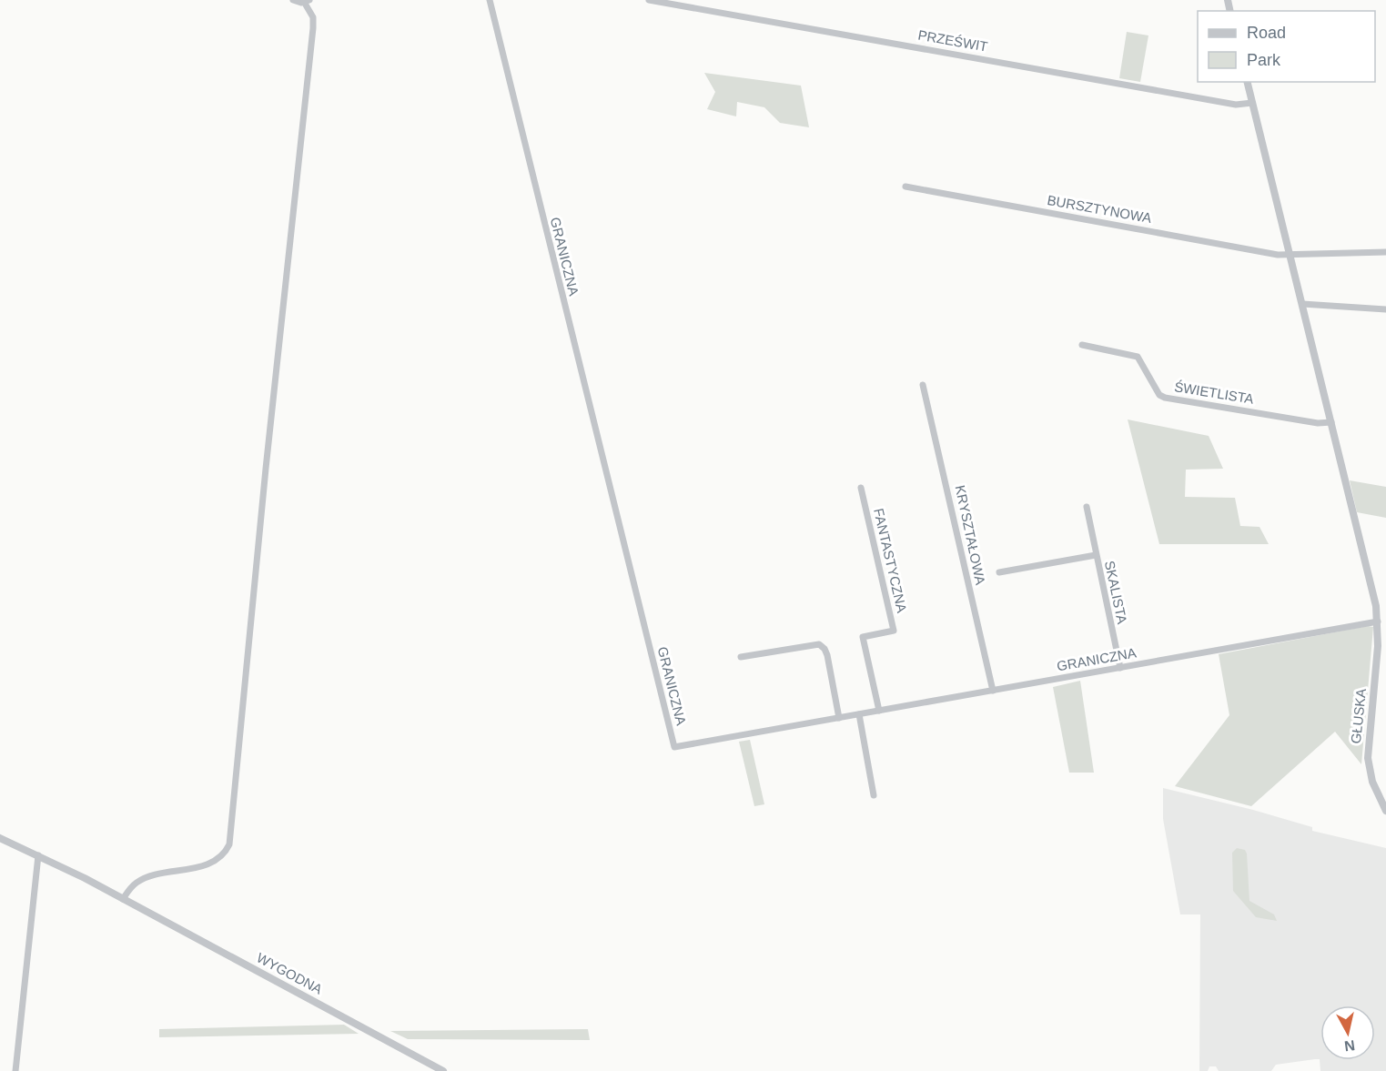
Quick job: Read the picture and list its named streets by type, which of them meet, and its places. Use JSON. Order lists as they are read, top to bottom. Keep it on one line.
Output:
{"streets":{"street":["PRZEŚWIT","BURSZTYNOWA","GRANICZNA","ŚWIETLISTA","KRYSZTAŁOWA","FANTASTYCZNA","SKALISTA","GŁUSKA","WYGODNA"]},"crossings":[["PRZEŚWIT","GŁUSKA"],["BURSZTYNOWA","GŁUSKA"],["GRANICZNA","KRYSZTAŁOWA"],["GRANICZNA","FANTASTYCZNA"],["GRANICZNA","SKALISTA"],["GRANICZNA","GŁUSKA"],["ŚWIETLISTA","GŁUSKA"]],"legend":["Road","Park"],"north":"bottom"}
